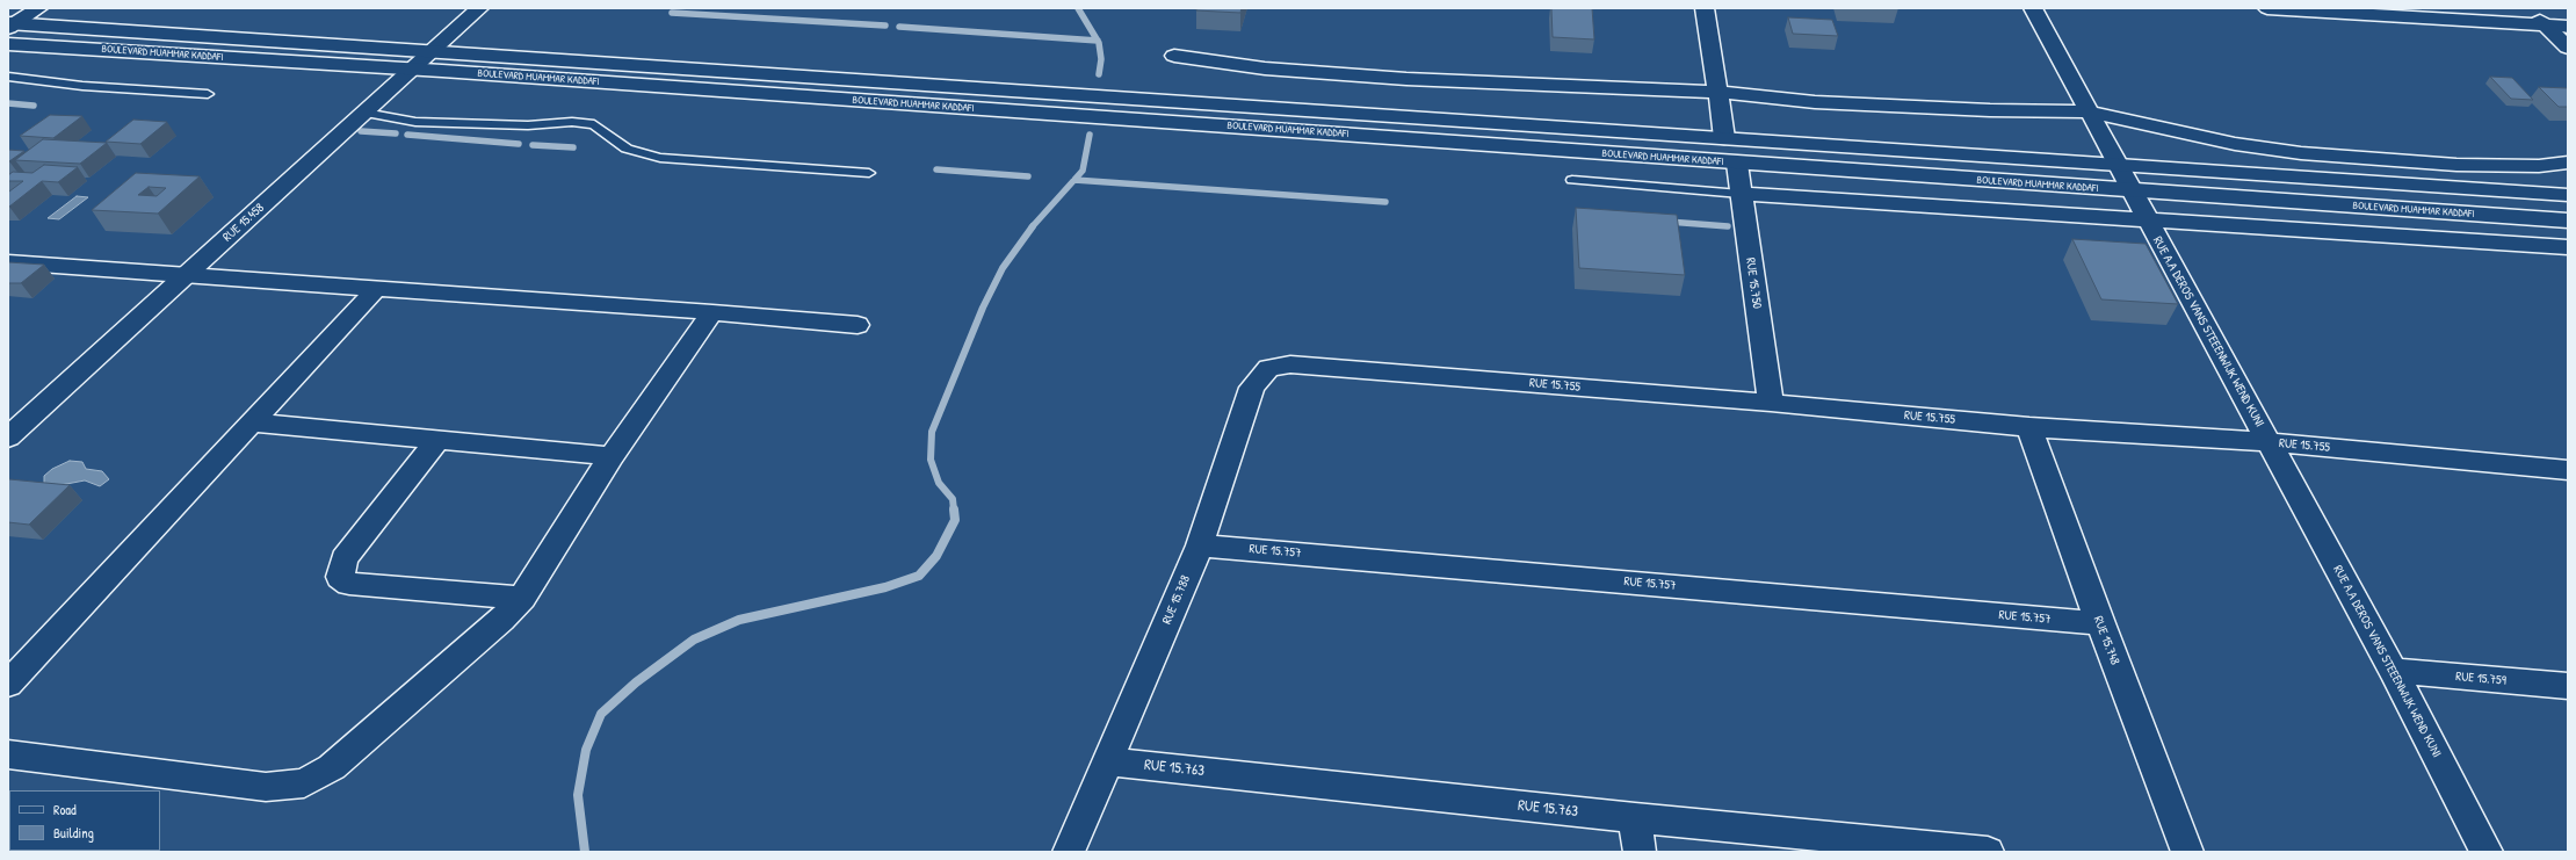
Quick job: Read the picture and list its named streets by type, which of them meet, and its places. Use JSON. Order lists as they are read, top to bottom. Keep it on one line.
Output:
{"streets":{"street":["BOULEVARD MUAMMAR KADDAFI","RUE 15.458","RUE 15.750","RUE A.A DEROS VANS STEEENWIJK WEND KUNI","RUE 15.755","RUE 15.757","RUE 15.788","RUE 15.748","RUE 15.759","RUE 15.763"]},"crossings":[["BOULEVARD MUAMMAR KADDAFI","RUE 15.458"],["BOULEVARD MUAMMAR KADDAFI","RUE 15.750"],["BOULEVARD MUAMMAR KADDAFI","RUE A.A DEROS VANS STEEENWIJK WEND KUNI"],["RUE 15.750","RUE 15.755"],["RUE A.A DEROS VANS STEEENWIJK WEND KUNI","RUE 15.755"],["RUE A.A DEROS VANS STEEENWIJK WEND KUNI","RUE 15.759"],["RUE 15.755","RUE 15.788"],["RUE 15.755","RUE 15.748"],["RUE 15.757","RUE 15.788"],["RUE 15.757","RUE 15.748"],["RUE 15.788","RUE 15.763"]],"legend":["Road","Building"]}
